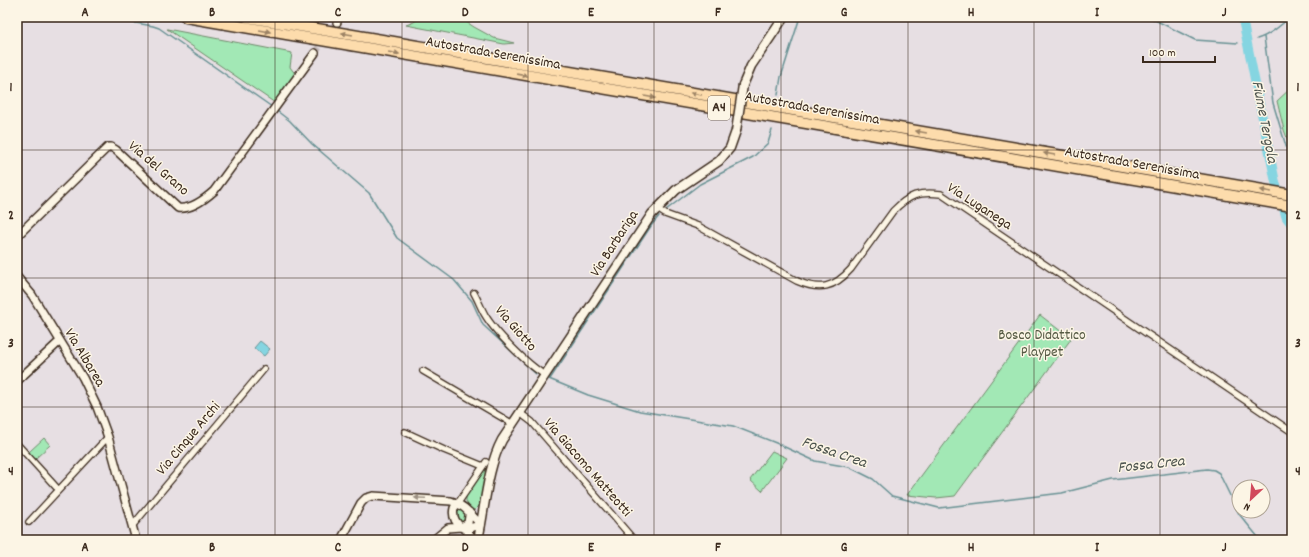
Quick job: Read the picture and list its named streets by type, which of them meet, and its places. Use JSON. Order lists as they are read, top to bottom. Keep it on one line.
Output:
{"streets":{"highway":["Autostrada Serenissima","A4"],"main road":["Via Barbariga"],"street":["Via del Grano","Via Luganega","Via Giotto","Via Albarea","Via Cinque Archi","Via Giacomo Matteotti"]},"crossings":[["Via Luganega","Via Barbariga"],["Via Barbariga","Via Giotto"],["Via Barbariga","Via Giacomo Matteotti"],["Via Albarea","Via Cinque Archi"]],"water":["Fiume Tergola","Fossa Crea"],"parks":["Bosco Didattico Playpet"],"scale_bar":"100 m","north":"bottom left","grid":{"columns":["A","B","C","D","E","F","G","H","I","J"],"rows":["1","2","3","4"]}}
